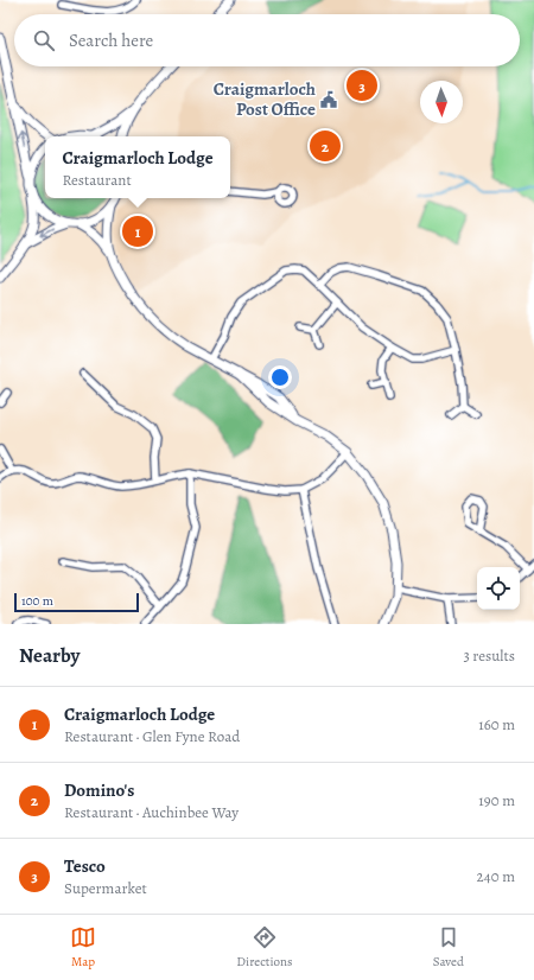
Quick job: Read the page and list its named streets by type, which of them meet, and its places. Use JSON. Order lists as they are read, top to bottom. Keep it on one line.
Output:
{"places":{"public building":["Craigmarloch Post Office"]},"scale_bar":"100 m","north":"bottom","page":{"search":"Search here","pins":["3","2","1"],"popup":["Craigmarloch Lodge","Restaurant"],"scale":"100 m","heading":["Nearby","3 results"],"list":[{"mark":"1","name":"Craigmarloch Lodge","note":"Restaurant · Glen Fyne Road","value":"160 m"},{"mark":"2","name":"Domino's","note":"Restaurant · Auchinbee Way","value":"190 m"},{"mark":"3","name":"Tesco","note":"Supermarket","value":"240 m"}],"nav":["Map","Directions","Saved"]}}
